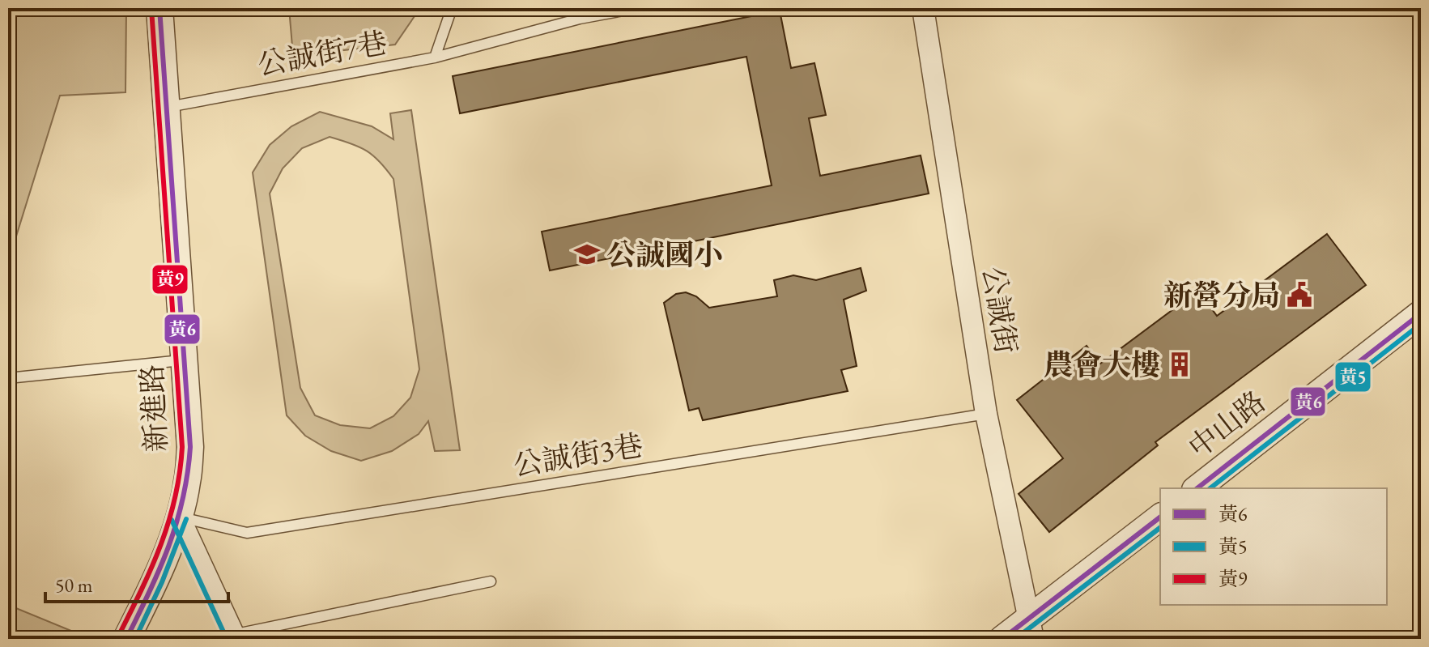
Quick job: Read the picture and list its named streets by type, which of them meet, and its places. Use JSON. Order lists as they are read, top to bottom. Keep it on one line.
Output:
{"streets":{"street":["公誠街","新進路","中山路"],"lane":["公誠街7巷","公誠街3巷"]},"crossings":[["公誠街7巷","新進路"],["公誠街","公誠街3巷"],["新進路","公誠街3巷"]],"places":{"school or university":["公誠國小"],"public building":["新營分局"],"building":["農會大樓"]},"lines":["transit line 黃6","transit line 黃9","transit line 黃5"],"legend":["黃6","黃5","黃9"],"scale_bar":"50 m"}
